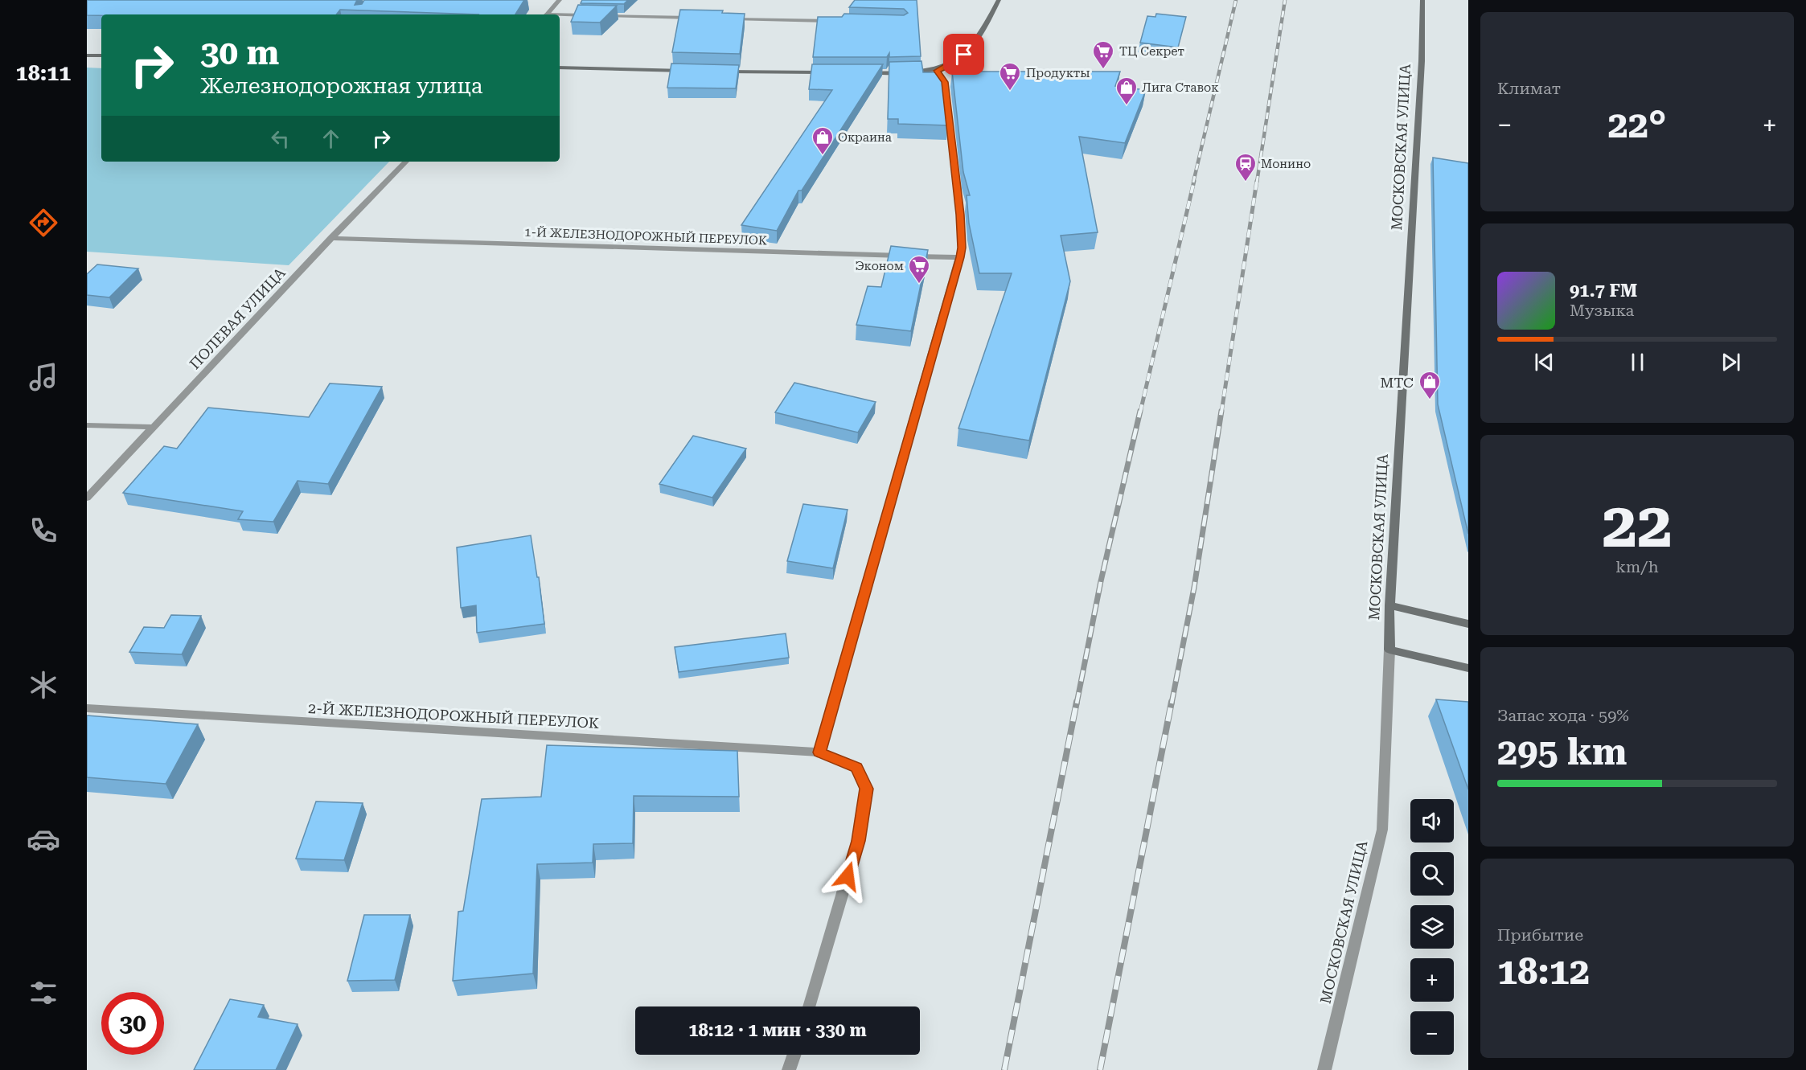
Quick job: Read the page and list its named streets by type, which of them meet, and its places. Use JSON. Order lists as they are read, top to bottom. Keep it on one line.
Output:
{"streets":{"street":["МОСКОВСКАЯ УЛИЦА","1-Й ЖЕЛЕЗНОДОРОЖНЫЙ ПЕРЕУЛОК","ПОЛЕВАЯ УЛИЦА","2-Й ЖЕЛЕЗНОДОРОЖНЫЙ ПЕРЕУЛОК"]},"crossings":[["1-Й ЖЕЛЕЗНОДОРОЖНЫЙ ПЕРЕУЛОК","ПОЛЕВАЯ УЛИЦА"]],"places":{"supermarket":["ТЦ Секрет","Продукты","Эконом"],"shop":["Лига Ставок","Окраина","МТС"],"station":["Монино"]},"page":{"tabs":"18:11","tile":["Климат",["22","km/h"],["Запас хода · 59%","295 km"],["Прибытие","18:12"]],"turn":["30 m","Железнодорожная улица"],"heat":["−","22°","+"],"song":["91.7 FM","Музыка"],"map_buttons":["+","−"],"limit":"30","trip":"18:12 · 1 мин · 330 m"}}
